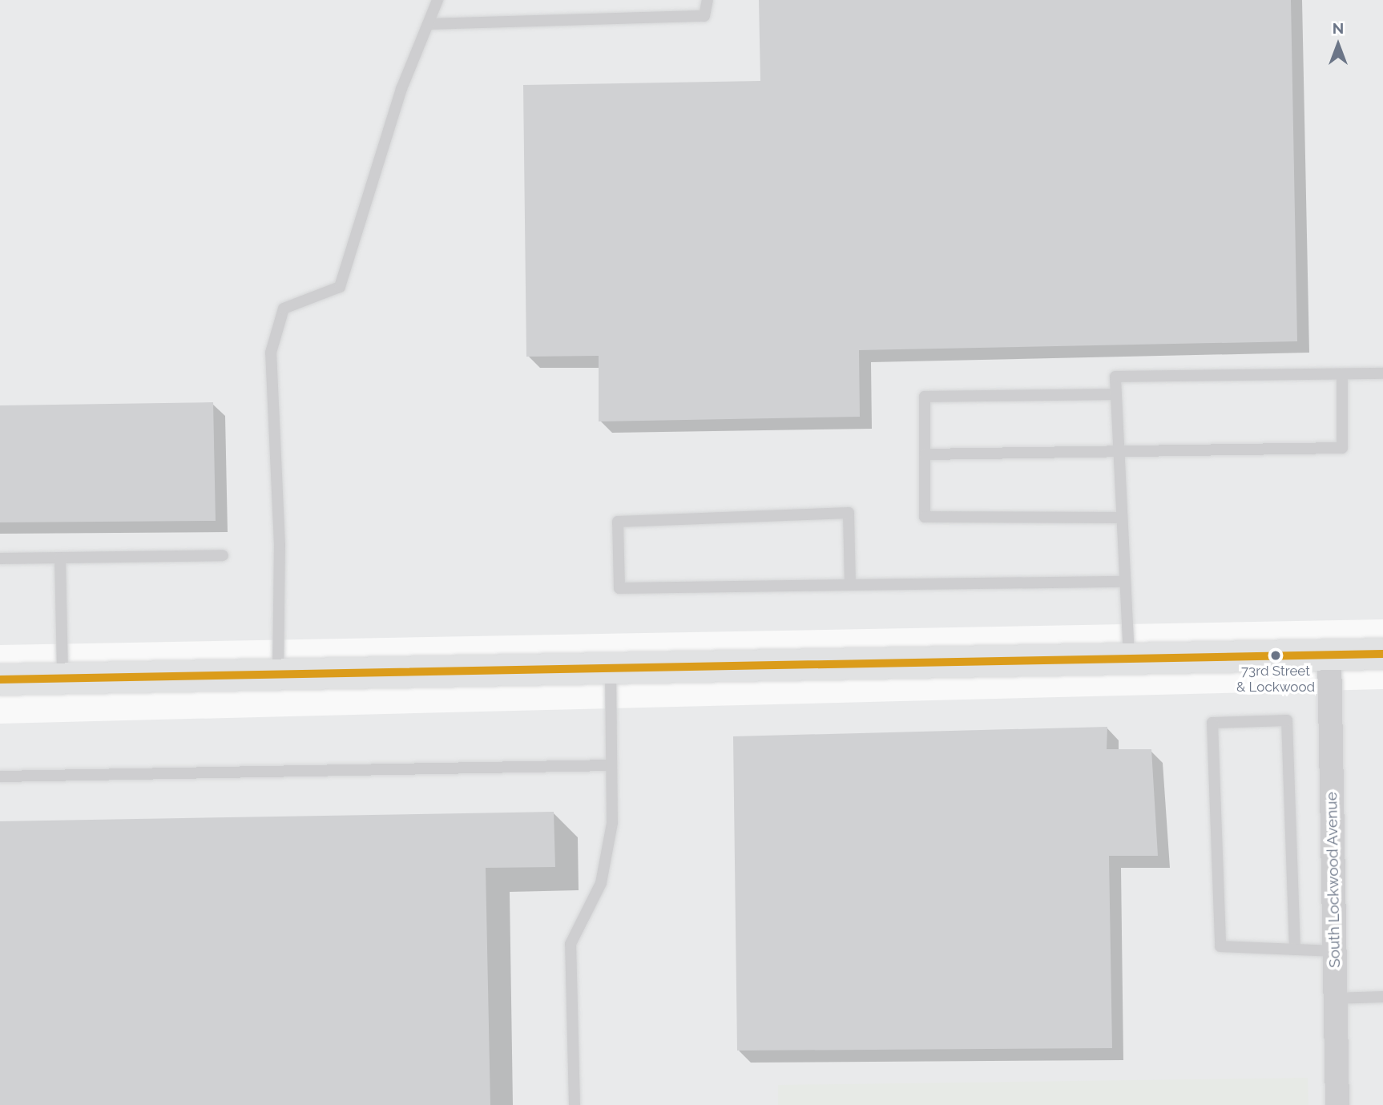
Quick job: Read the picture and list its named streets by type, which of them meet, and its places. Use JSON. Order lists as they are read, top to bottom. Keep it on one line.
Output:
{"streets":{"street":["South Lockwood Avenue"]},"places":["73rd Street & Lockwood"],"north":"top"}
